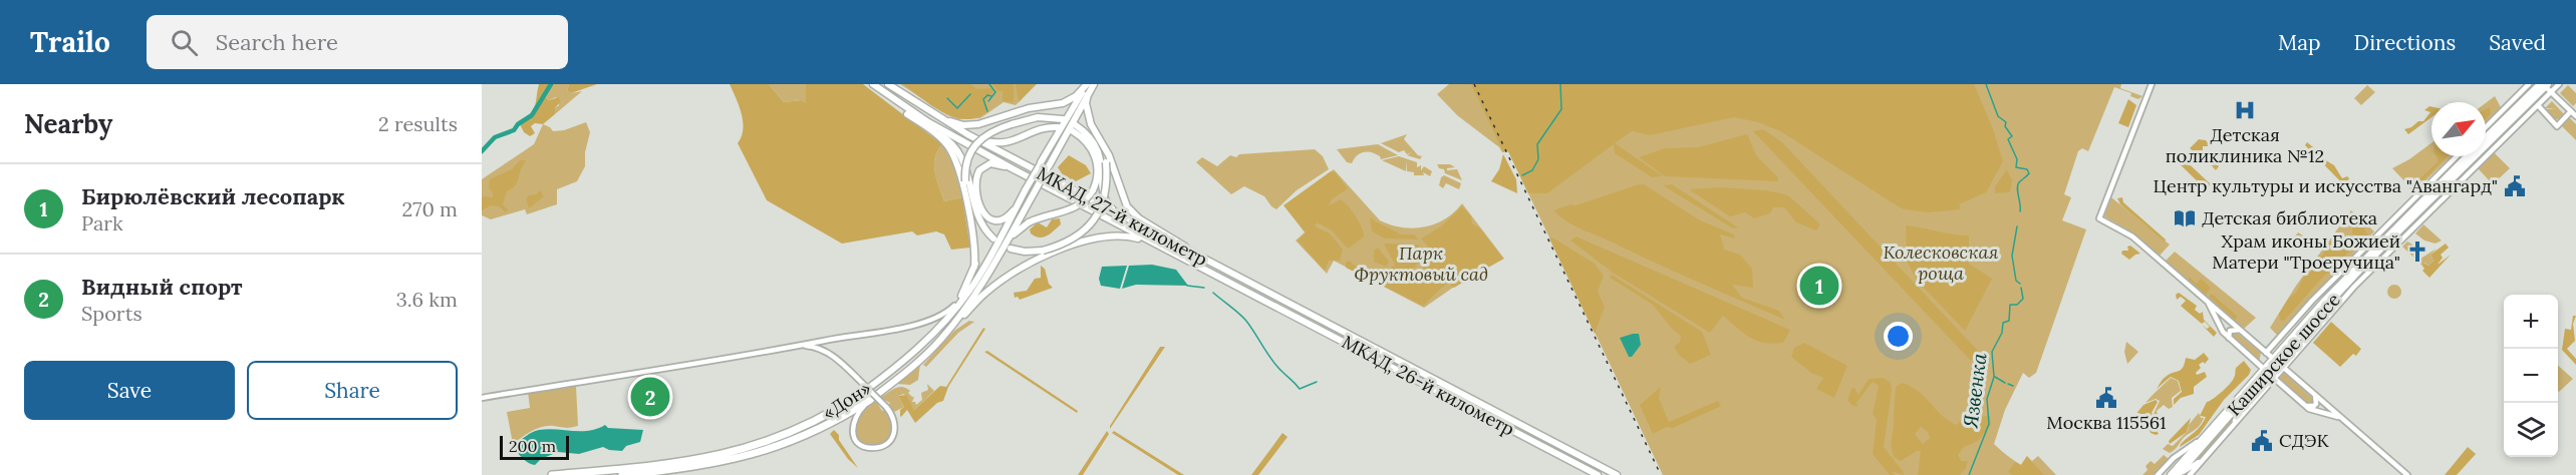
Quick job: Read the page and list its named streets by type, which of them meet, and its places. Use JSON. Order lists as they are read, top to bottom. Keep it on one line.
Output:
{"streets":{"highway":["«Дон»"],"main road":["МКАД, 27-й километр","Каширское шоссе","МКАД, 26-й километр"]},"crossings":[["МКАД, 27-й километр","МКАД, 26-й километр"]],"water":["Язвенка"],"parks":["Колесковская роща","Парк Фруктовый сад"],"places":{"hospital":["Детская поликлиника №12"],"public building":["Центр культуры и искусства \"Авангард\"","Москва 115561","СДЭК"],"library":["Детская библиотека"],"church":["Храм иконы Божией Матери \"Троeручица\""]},"scale_bar":"200 m","north":"top right","page":{"header":"Trailo","search":"Search here","nav":["Map","Directions","Saved"],"heading":["Nearby","2 results"],"list":[{"mark":"1","name":"Бирюлёвский лесопарк","note":"Park","value":"270 m"},{"mark":"2","name":"Видный спорт","note":"Sports","value":"3.6 km"}],"pins":["1","2"],"map_buttons":["+","−"],"buttons":["Save","Share"],"scale":"200 m"}}
